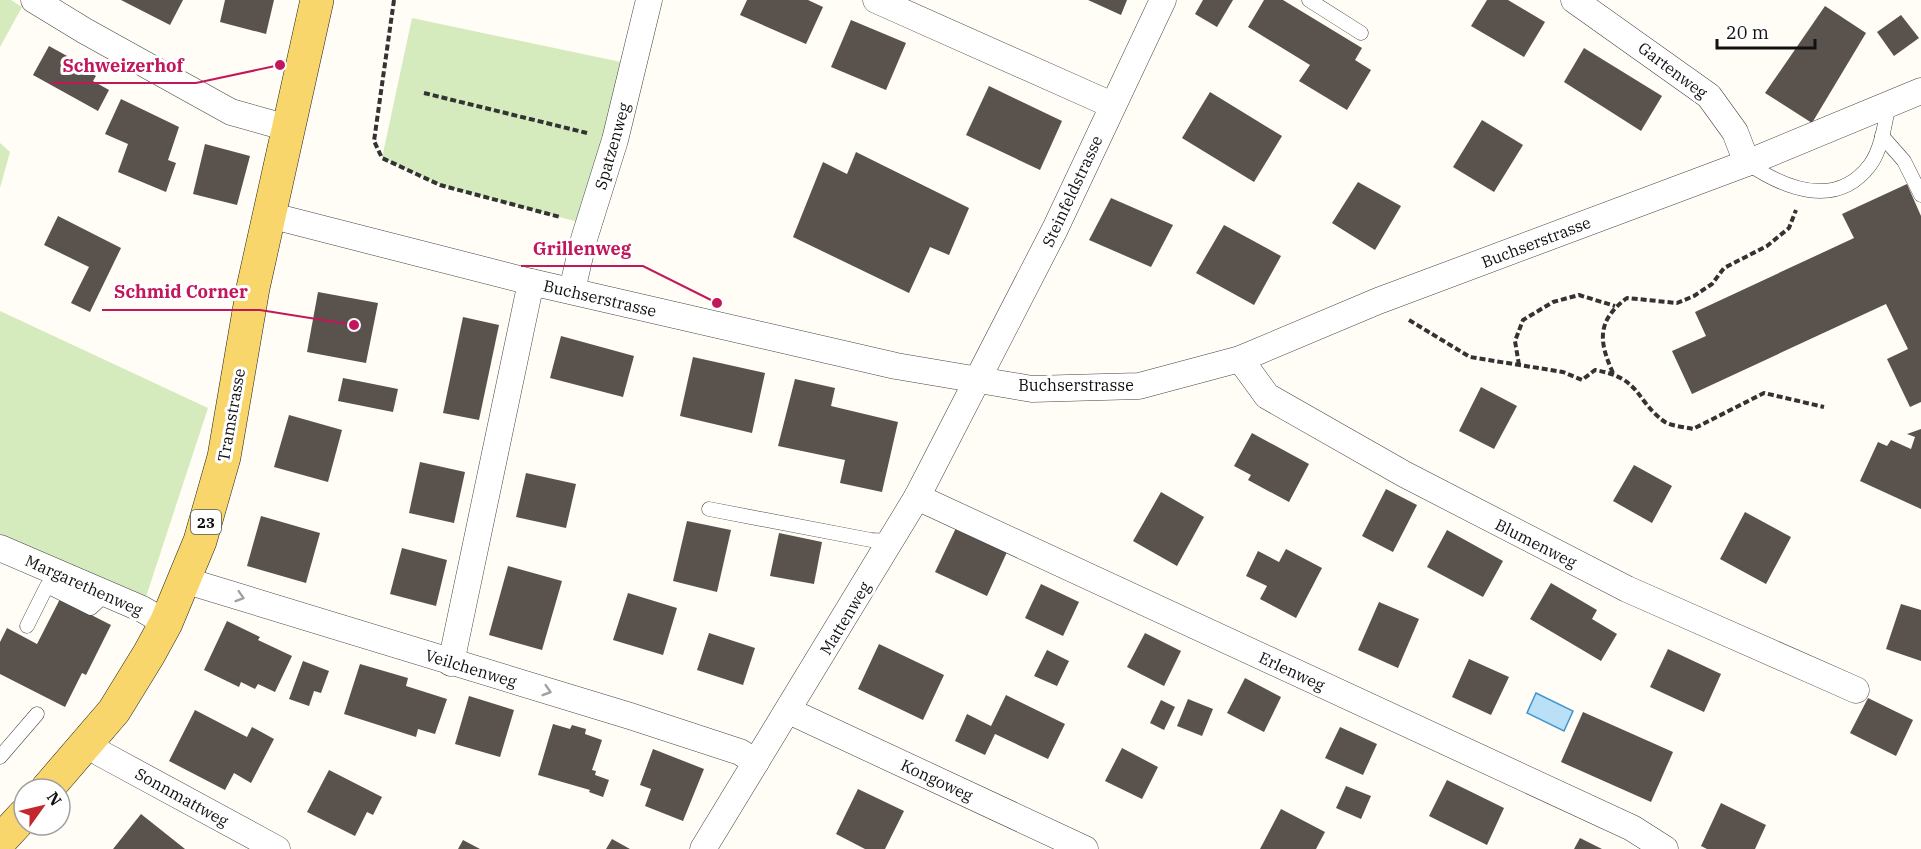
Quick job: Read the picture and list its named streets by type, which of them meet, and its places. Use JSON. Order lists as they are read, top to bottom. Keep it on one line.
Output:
{"streets":{"main road":["Tramstrasse","23"],"street":["Gartenweg","Spatzenweg","Steinfeldstrasse","Buchserstrasse","Blumenweg","Margarethenweg","Mattenweg","Veilchenweg","Erlenweg","Kongoweg","Sonnmattweg"]},"crossings":[["Gartenweg","Buchserstrasse"],["Spatzenweg","Buchserstrasse"],["Steinfeldstrasse","Buchserstrasse"],["Steinfeldstrasse","Mattenweg"],["Buchserstrasse","Tramstrasse"],["Buchserstrasse","Blumenweg"],["Buchserstrasse","Mattenweg"],["Tramstrasse","Margarethenweg"],["Tramstrasse","Veilchenweg"],["Tramstrasse","Sonnmattweg"],["Mattenweg","Veilchenweg"],["Mattenweg","Erlenweg"],["Mattenweg","Kongoweg"]],"one_way":["Veilchenweg"],"places":["Schweizerhof","Grillenweg","Schmid Corner"],"scale_bar":"20 m","north":"top right"}
